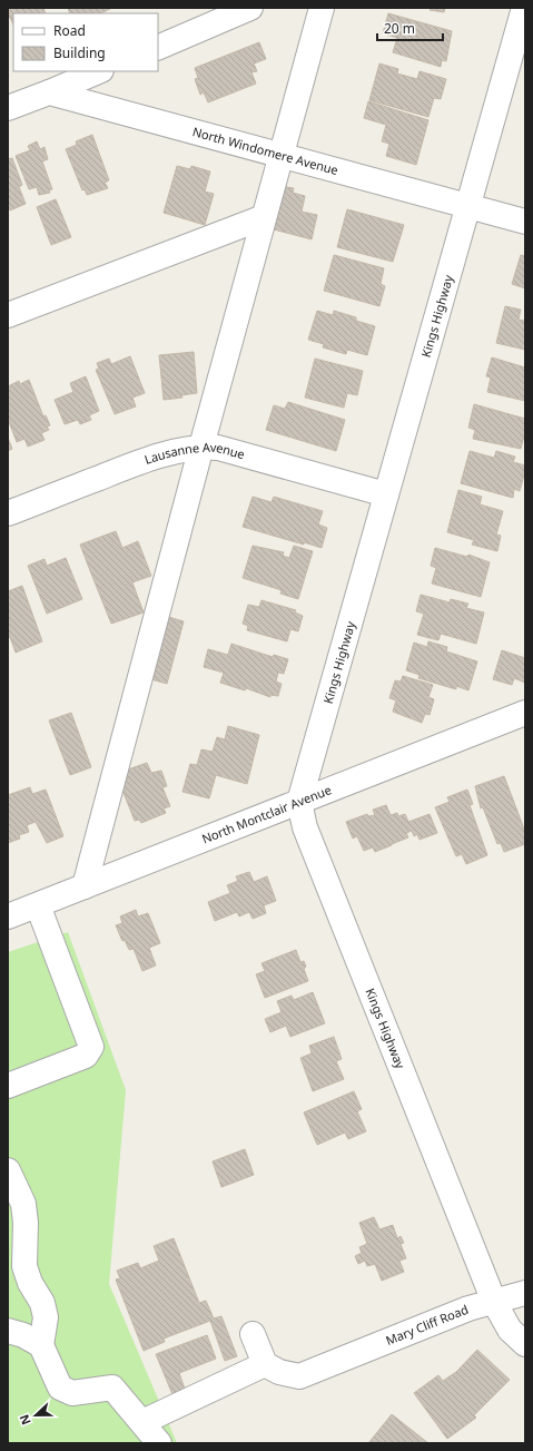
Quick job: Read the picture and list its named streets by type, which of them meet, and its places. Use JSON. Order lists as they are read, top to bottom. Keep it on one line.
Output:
{"streets":{"street":["North Windomere Avenue","Kings Highway","Lausanne Avenue","North Montclair Avenue","Mary Cliff Road"]},"crossings":[["North Windomere Avenue","Kings Highway"],["Kings Highway","Lausanne Avenue"],["Kings Highway","North Montclair Avenue"],["Kings Highway","Mary Cliff Road"]],"legend":["Road","Building"],"scale_bar":"20 m","north":"left"}
